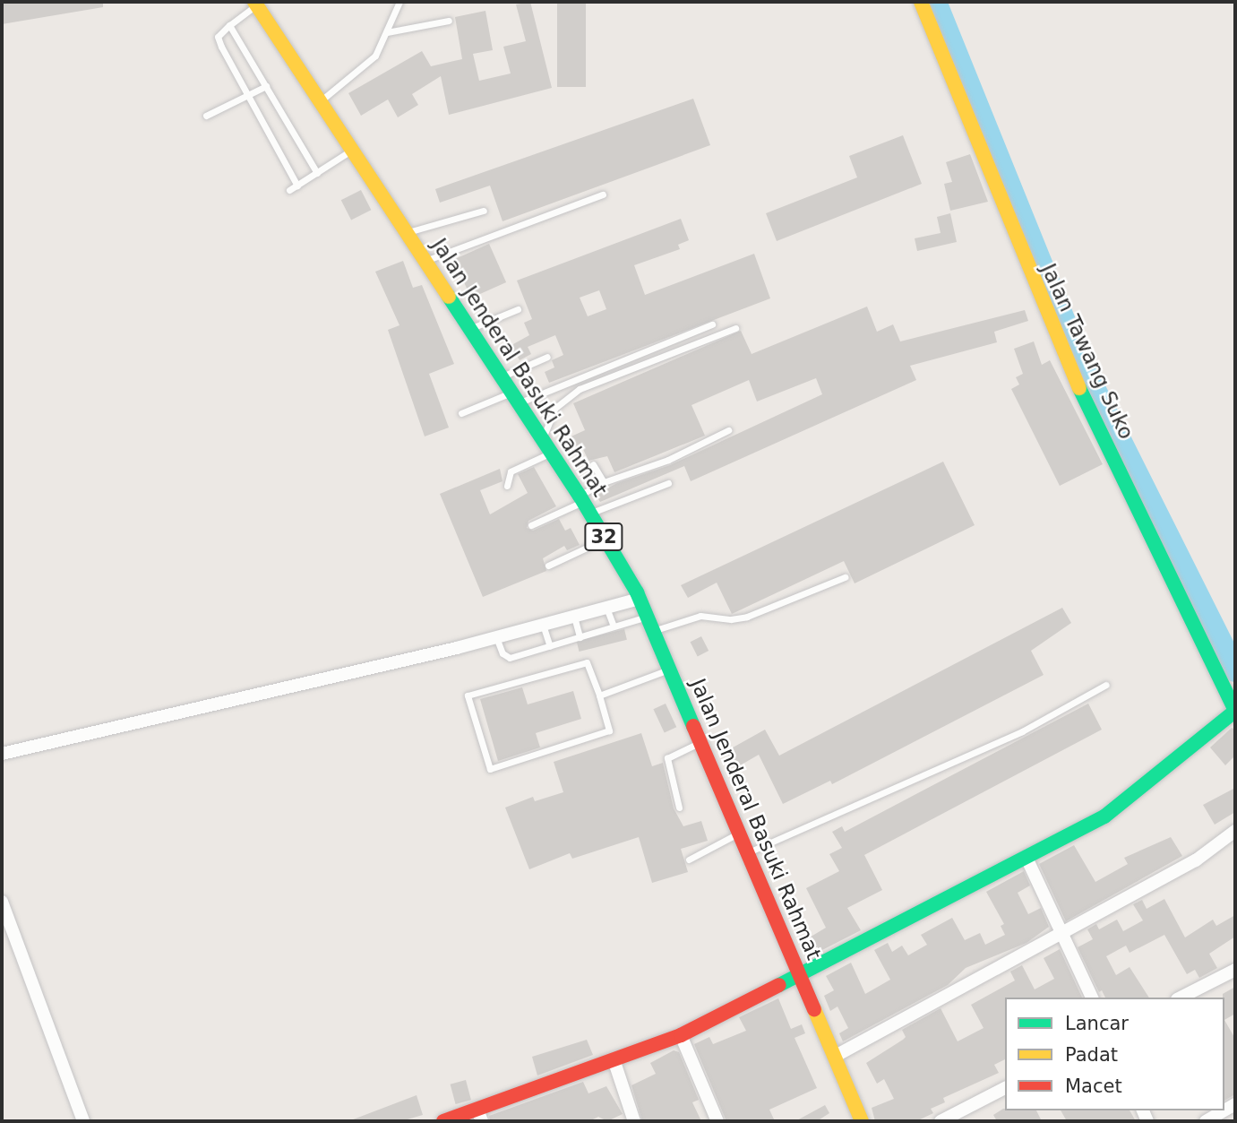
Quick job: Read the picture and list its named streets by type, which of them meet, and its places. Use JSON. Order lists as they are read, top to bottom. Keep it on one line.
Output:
{"streets":{"main road":["Jalan Tawang Suko","Jalan Jenderal Basuki Rahmat","32"]},"legend":["Lancar","Padat","Macet"]}
